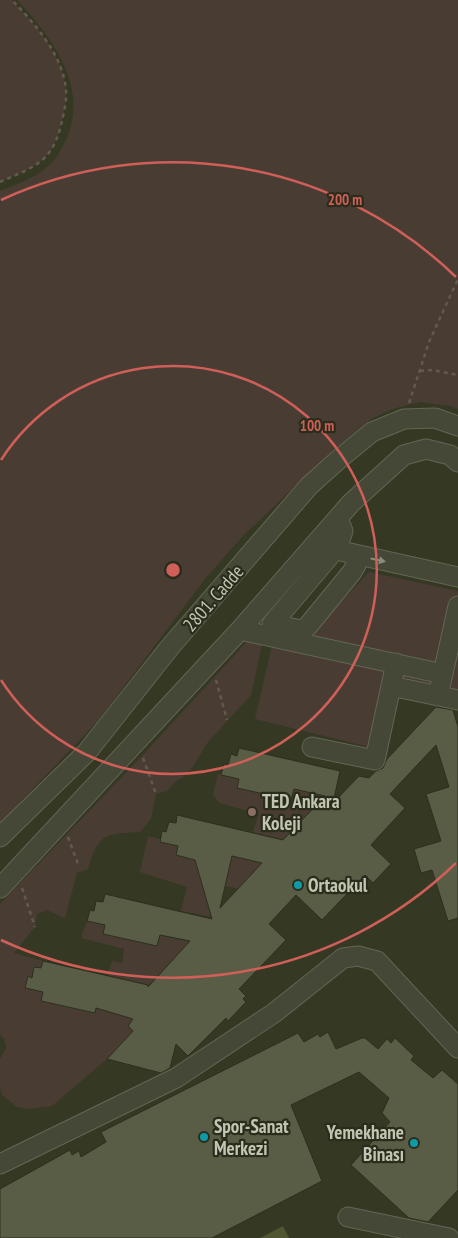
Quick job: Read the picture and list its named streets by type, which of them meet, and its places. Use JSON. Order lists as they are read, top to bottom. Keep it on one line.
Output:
{"streets":{"street":["2801. Cadde"]},"places":["TED Ankara Koleji","Ortaokul","Spor-Sanat Merkezi","Yemekhane Binası"],"rings":["200 m","100 m"]}
